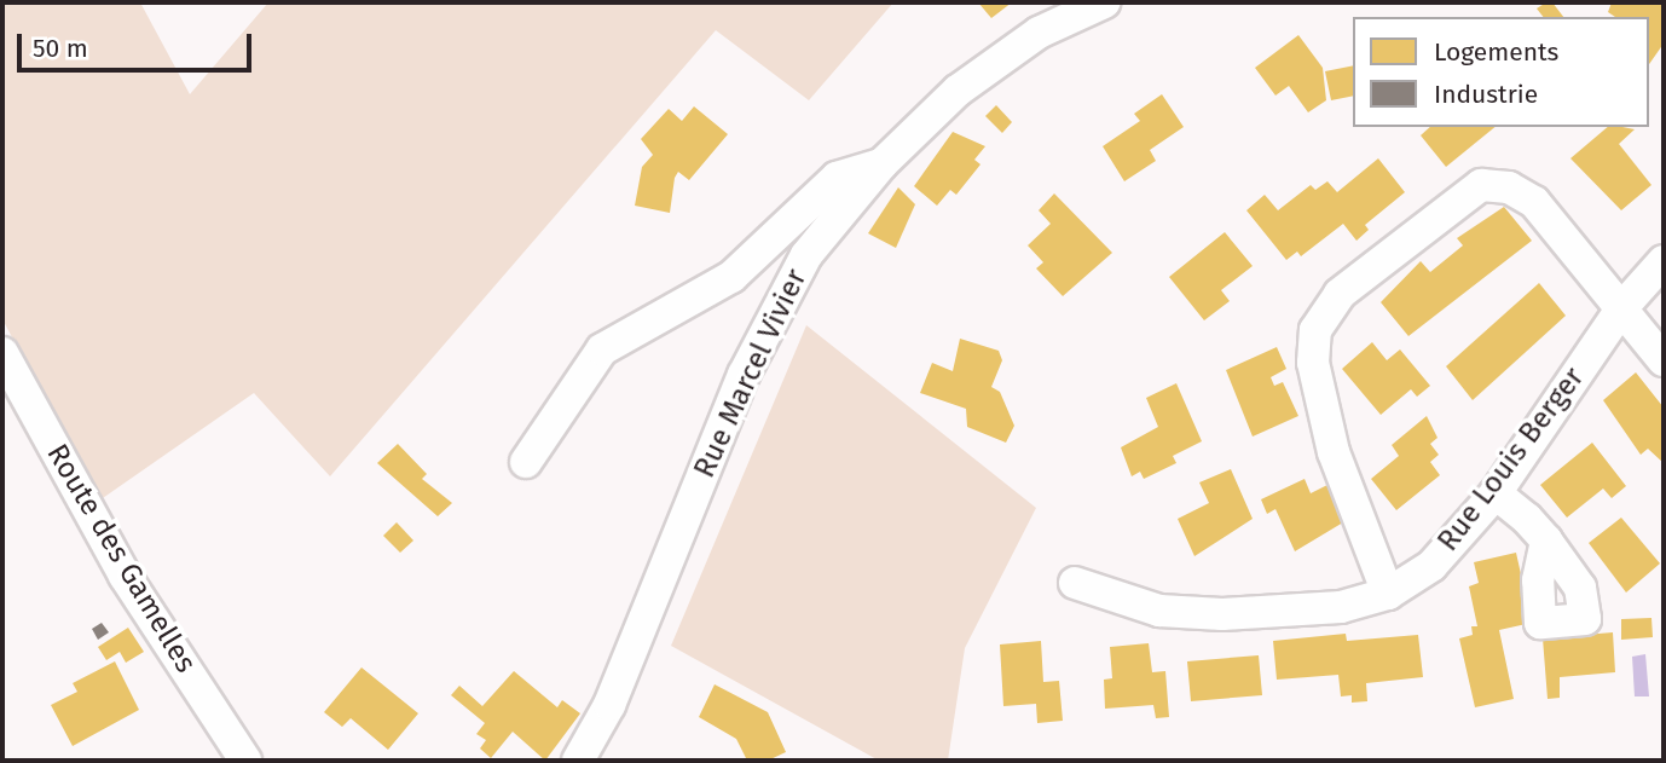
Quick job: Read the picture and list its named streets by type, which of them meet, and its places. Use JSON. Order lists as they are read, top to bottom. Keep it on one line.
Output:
{"streets":{"street":["Rue Marcel Vivier","Rue Louis Berger","Route des Gamelles"]},"legend":["Logements","Industrie"],"scale_bar":"50 m"}
